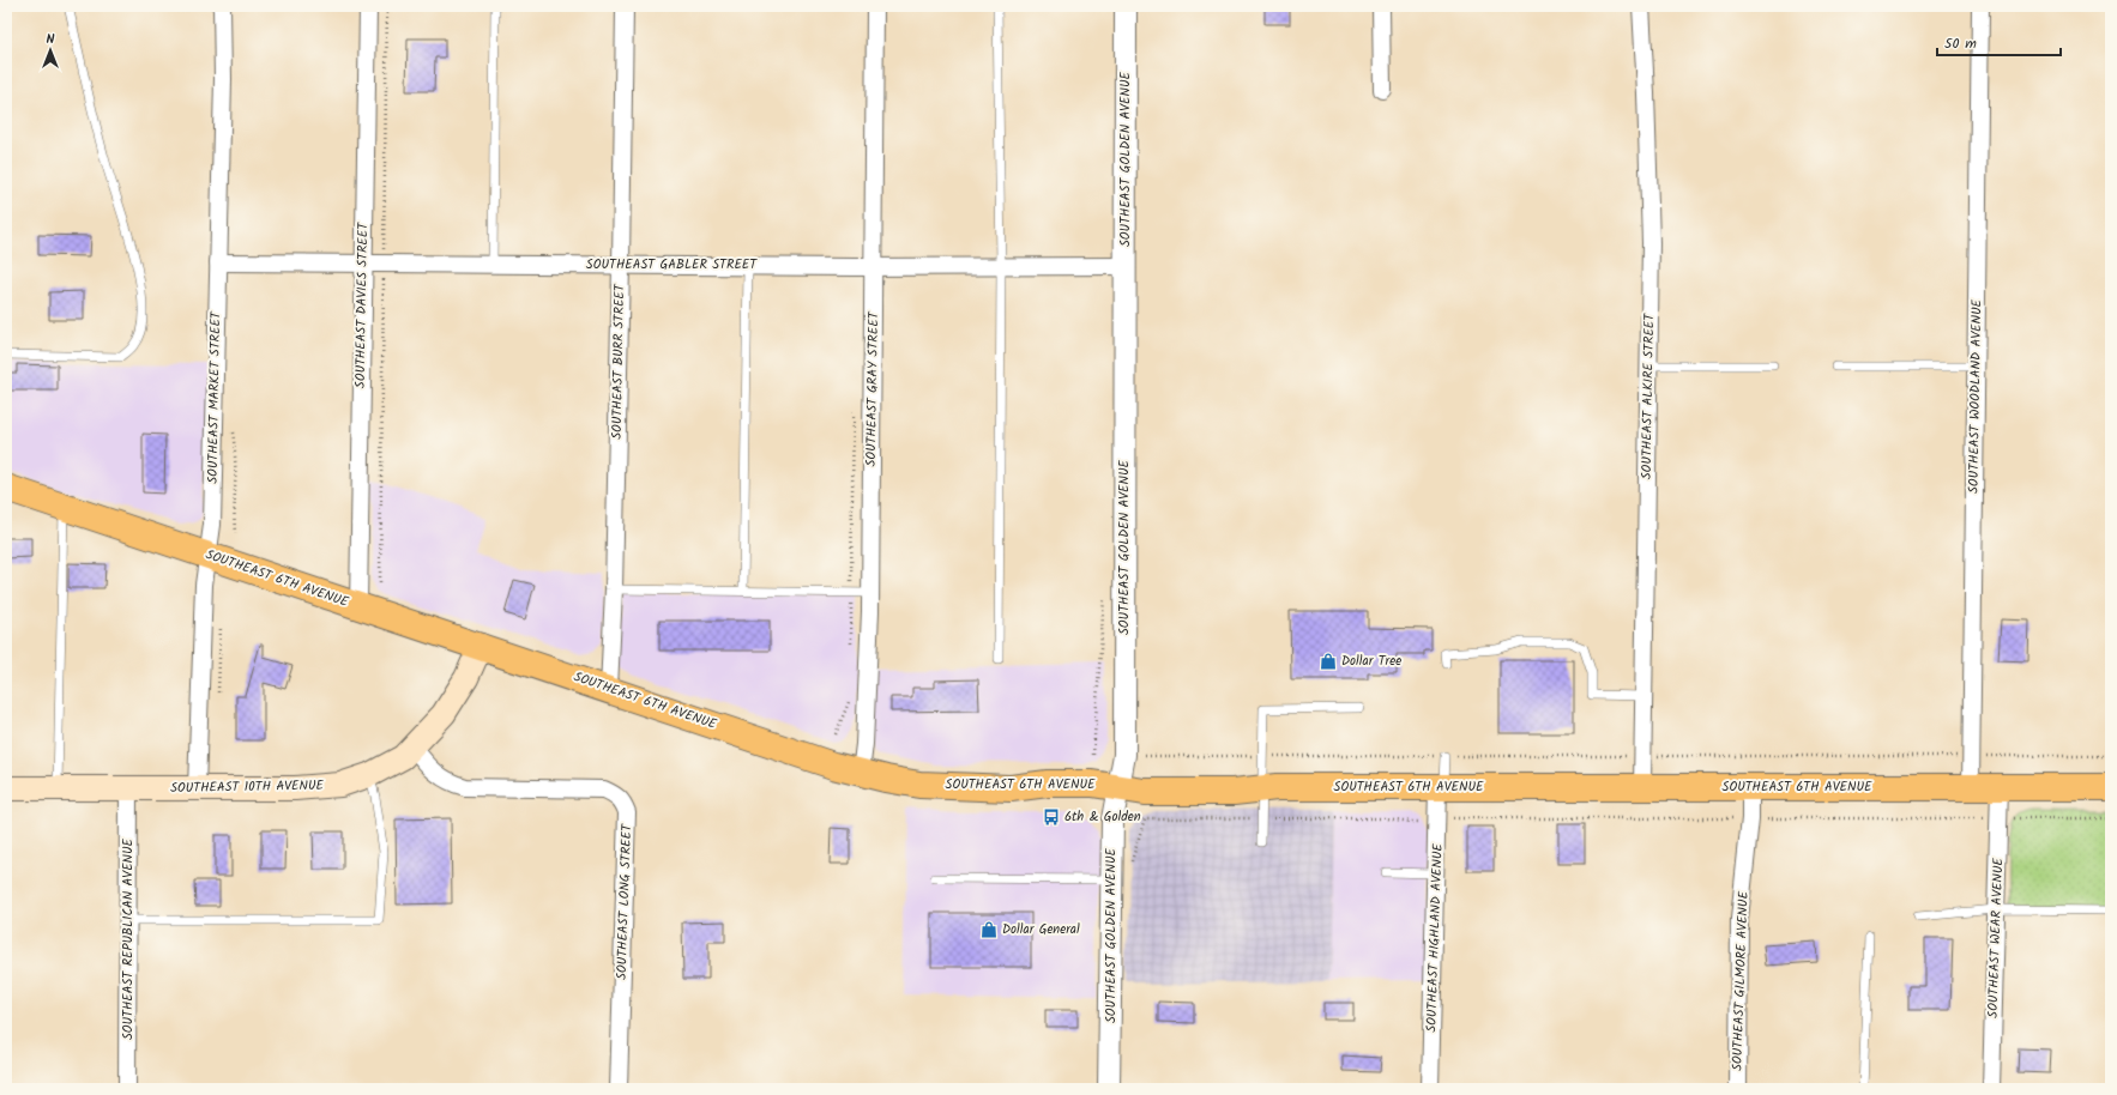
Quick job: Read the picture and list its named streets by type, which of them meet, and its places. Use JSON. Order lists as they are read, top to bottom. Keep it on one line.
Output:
{"streets":{"main road":["SOUTHEAST 6TH AVENUE","SOUTHEAST 10TH AVENUE"],"street":["SOUTHEAST GOLDEN AVENUE","SOUTHEAST GABLER STREET","SOUTHEAST DAVIES STREET","SOUTHEAST BURR STREET","SOUTHEAST GRAY STREET","SOUTHEAST ALKIRE STREET","SOUTHEAST WOODLAND AVENUE","SOUTHEAST MARKET STREET","SOUTHEAST LONG STREET","SOUTHEAST HIGHLAND AVENUE","SOUTHEAST WEAR AVENUE","SOUTHEAST REPUBLICAN AVENUE","SOUTHEAST GILMORE AVENUE"]},"crossings":[["SOUTHEAST GOLDEN AVENUE","SOUTHEAST GABLER STREET"],["SOUTHEAST GOLDEN AVENUE","SOUTHEAST 6TH AVENUE"],["SOUTHEAST GABLER STREET","SOUTHEAST DAVIES STREET"],["SOUTHEAST GABLER STREET","SOUTHEAST BURR STREET"],["SOUTHEAST GABLER STREET","SOUTHEAST GRAY STREET"],["SOUTHEAST GABLER STREET","SOUTHEAST MARKET STREET"],["SOUTHEAST DAVIES STREET","SOUTHEAST 6TH AVENUE"],["SOUTHEAST BURR STREET","SOUTHEAST 6TH AVENUE"],["SOUTHEAST GRAY STREET","SOUTHEAST 6TH AVENUE"],["SOUTHEAST ALKIRE STREET","SOUTHEAST 6TH AVENUE"],["SOUTHEAST WOODLAND AVENUE","SOUTHEAST 6TH AVENUE"],["SOUTHEAST MARKET STREET","SOUTHEAST 6TH AVENUE"],["SOUTHEAST MARKET STREET","SOUTHEAST 10TH AVENUE"],["SOUTHEAST 6TH AVENUE","SOUTHEAST 10TH AVENUE"],["SOUTHEAST 6TH AVENUE","SOUTHEAST HIGHLAND AVENUE"],["SOUTHEAST 6TH AVENUE","SOUTHEAST WEAR AVENUE"],["SOUTHEAST 6TH AVENUE","SOUTHEAST GILMORE AVENUE"],["SOUTHEAST 10TH AVENUE","SOUTHEAST LONG STREET"],["SOUTHEAST 10TH AVENUE","SOUTHEAST REPUBLICAN AVENUE"]],"places":{"shop":["Dollar Tree","Dollar General"],"bus stop":["6th & Golden"]},"scale_bar":"50 m","north":"top"}
